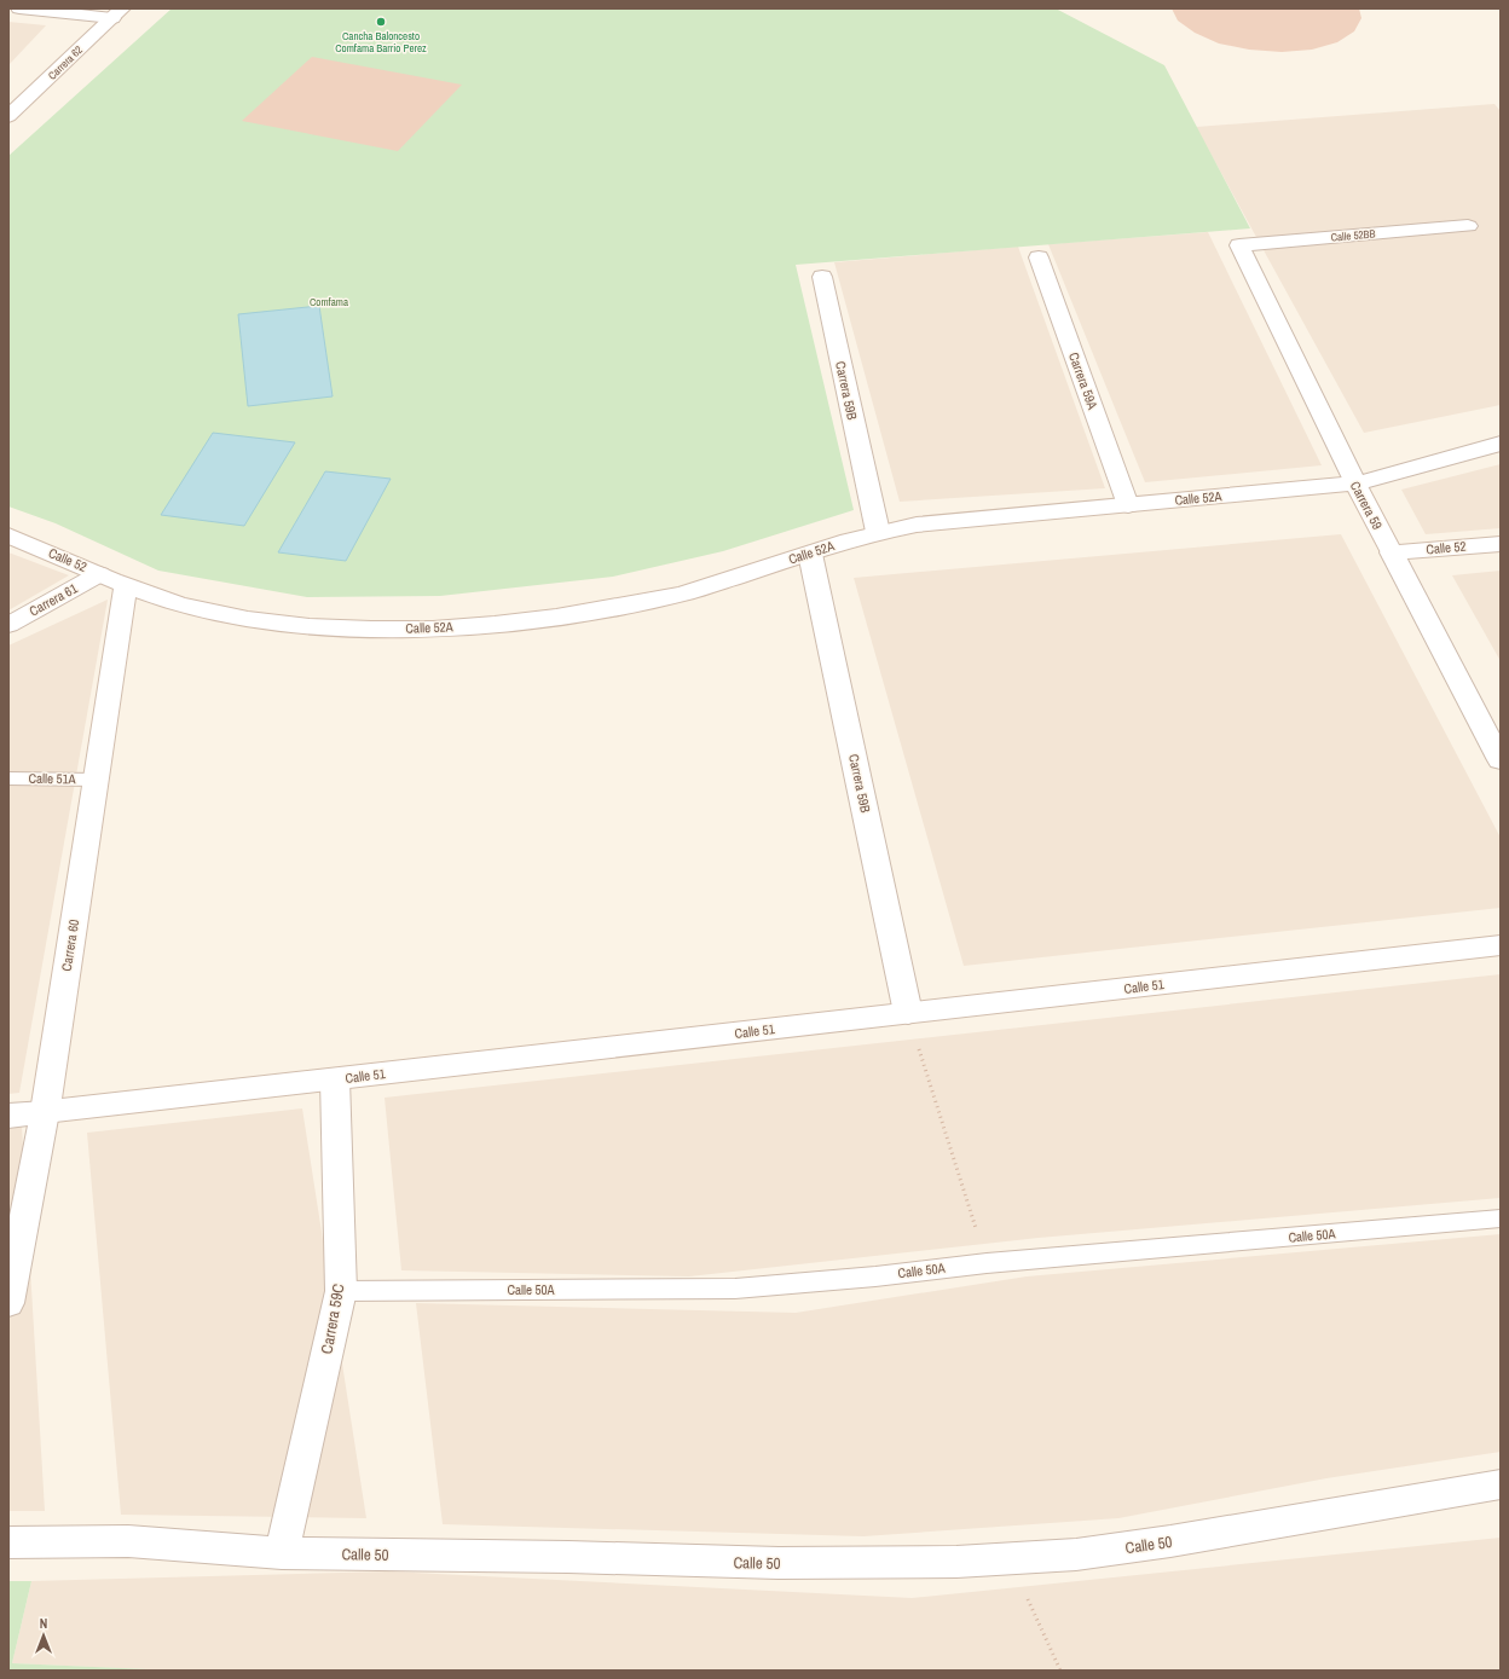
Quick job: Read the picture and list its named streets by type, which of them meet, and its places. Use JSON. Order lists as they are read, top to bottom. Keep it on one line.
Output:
{"streets":{"street":["Carrera 62","Calle 52BB","Carrera 59A","Carrera 59B","Calle 52A","Carrera 59","Calle 52","Carrera 61","Carrera 60","Calle 51","Carrera 59C","Calle 50"],"lane":["Calle 51A","Calle 50A"]},"crossings":[["Calle 52BB","Carrera 59"],["Carrera 59A","Calle 52A"],["Carrera 59B","Calle 52A"],["Carrera 59B","Calle 51"],["Calle 52A","Carrera 59"],["Calle 52A","Calle 52"],["Calle 52A","Carrera 60"],["Carrera 59","Calle 52"],["Calle 52","Carrera 61"],["Calle 52","Carrera 60"],["Calle 51A","Carrera 60"],["Carrera 60","Calle 51"],["Calle 51","Carrera 59C"],["Calle 50A","Carrera 59C"],["Carrera 59C","Calle 50"]],"parks":["Comfama"],"places":["Cancha Baloncesto Comfama Barrio Perez"],"north":"top"}
